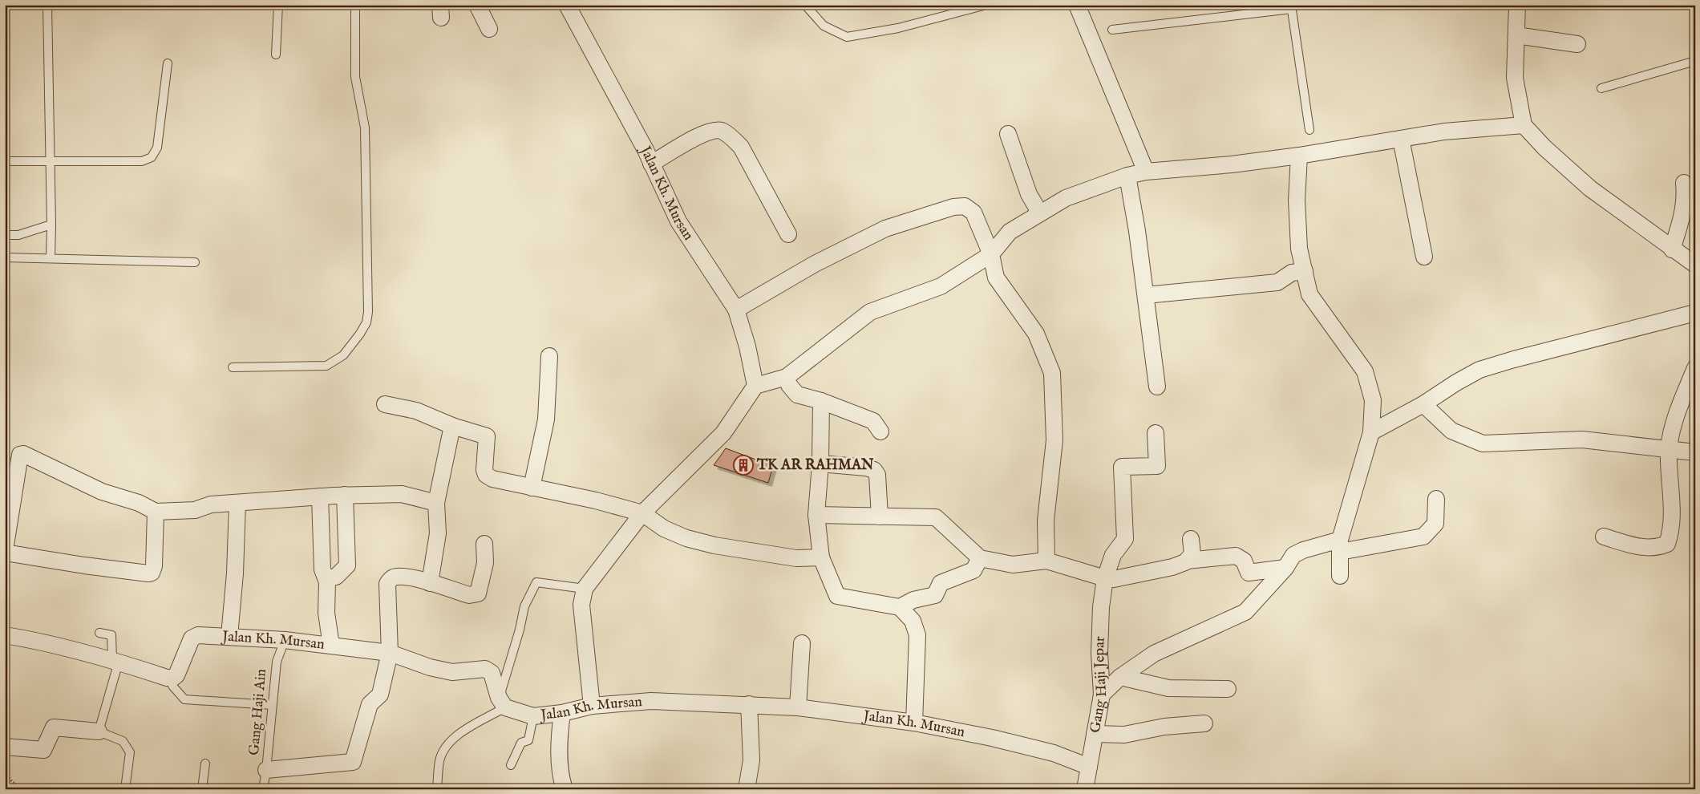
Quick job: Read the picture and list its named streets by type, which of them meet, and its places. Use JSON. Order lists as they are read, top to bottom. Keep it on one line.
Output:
{"streets":{"street":["Jalan Kh. Mursan","Gang Haji Jepar"],"lane":["Gang Haji Ain"]},"crossings":[["Jalan Kh. Mursan","Gang Haji Jepar"],["Jalan Kh. Mursan","Gang Haji Ain"]],"places":{"building":["TK AR RAHMAN"]}}
